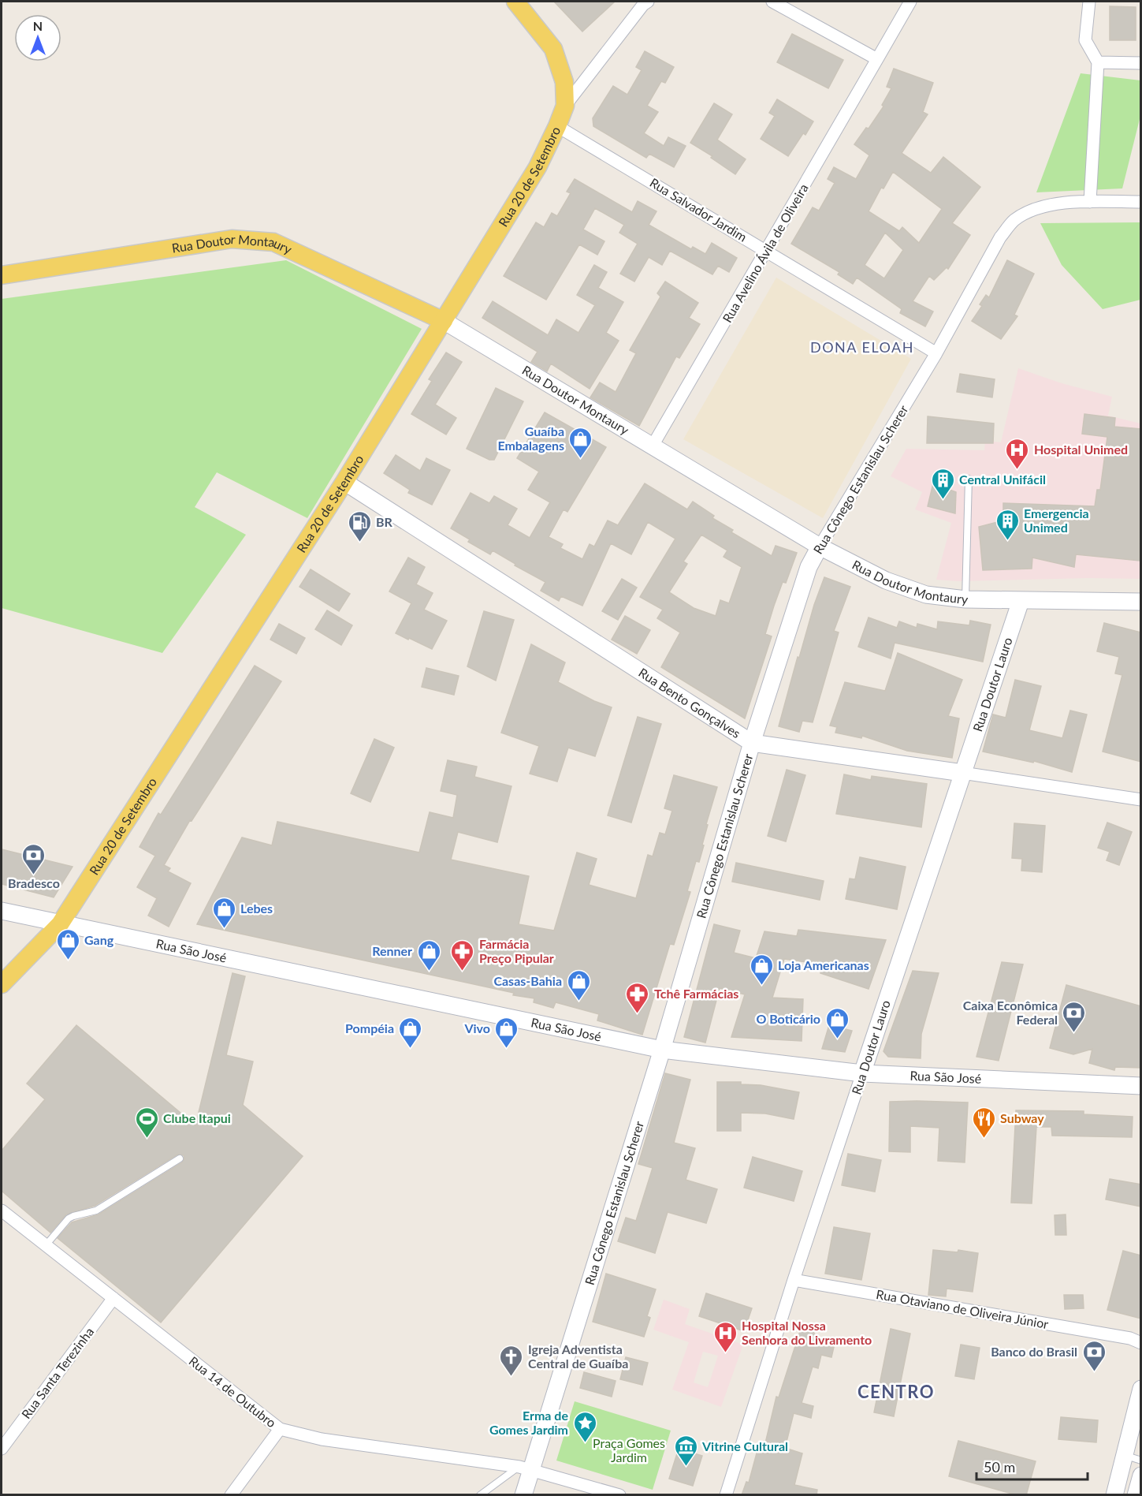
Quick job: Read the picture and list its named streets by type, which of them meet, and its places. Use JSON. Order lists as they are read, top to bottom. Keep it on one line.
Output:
{"streets":{"main road":["Rua 20 de Setembro","Rua Doutor Montaury"],"street":["Rua Salvador Jardim","Rua Avelino Ávila de Oliveira","Rua Cônego Estanislau Scherer","Rua Doutor Lauro","Rua Bento Gonçalves","Rua São José","Rua Otaviano de Oliveira Júnior","Rua Santa Terezinha","Rua 14 de Outubro"]},"crossings":[["Rua 20 de Setembro","Rua Salvador Jardim"],["Rua 20 de Setembro","Rua Doutor Montaury"],["Rua 20 de Setembro","Rua Bento Gonçalves"],["Rua 20 de Setembro","Rua São José"],["Rua Salvador Jardim","Rua Avelino Ávila de Oliveira"],["Rua Salvador Jardim","Rua Cônego Estanislau Scherer"],["Rua Doutor Montaury","Rua Avelino Ávila de Oliveira"],["Rua Doutor Montaury","Rua Cônego Estanislau Scherer"],["Rua Doutor Montaury","Rua Doutor Lauro"],["Rua Cônego Estanislau Scherer","Rua Bento Gonçalves"],["Rua Cônego Estanislau Scherer","Rua São José"],["Rua Cônego Estanislau Scherer","Rua 14 de Outubro"],["Rua Doutor Lauro","Rua Bento Gonçalves"],["Rua Doutor Lauro","Rua São José"],["Rua Doutor Lauro","Rua Otaviano de Oliveira Júnior"],["Rua Santa Terezinha","Rua 14 de Outubro"]],"districts":["DONA ELOAH","CENTRO"],"parks":["Praça Gomes Jardim"],"places":{"shop":["Guaíba Embalagens","Lebes","Gang","Renner","Loja Americanas","Casas-Bahia","O Boticário","Pompéia","Vivo"],"hospital":["Hospital Unimed","Hospital Nossa Senhora do Livramento"],"building":["Central Unifácil","Emergencia Unimed"],"fuel station":["BR"],"bank":["Bradesco","Caixa Econômica Federal","Banco do Brasil"],"pharmacy":["Farmácia Preço Pipular","Tchê Farmácias"],"sports":["Clube Itapui"],"restaurant":["Subway"],"church":["Igreja Adventista Central de Guaíba"],"place":["Erma de Gomes Jardim"],"museum":["Vitrine Cultural"]},"scale_bar":"50 m","north":"top"}
